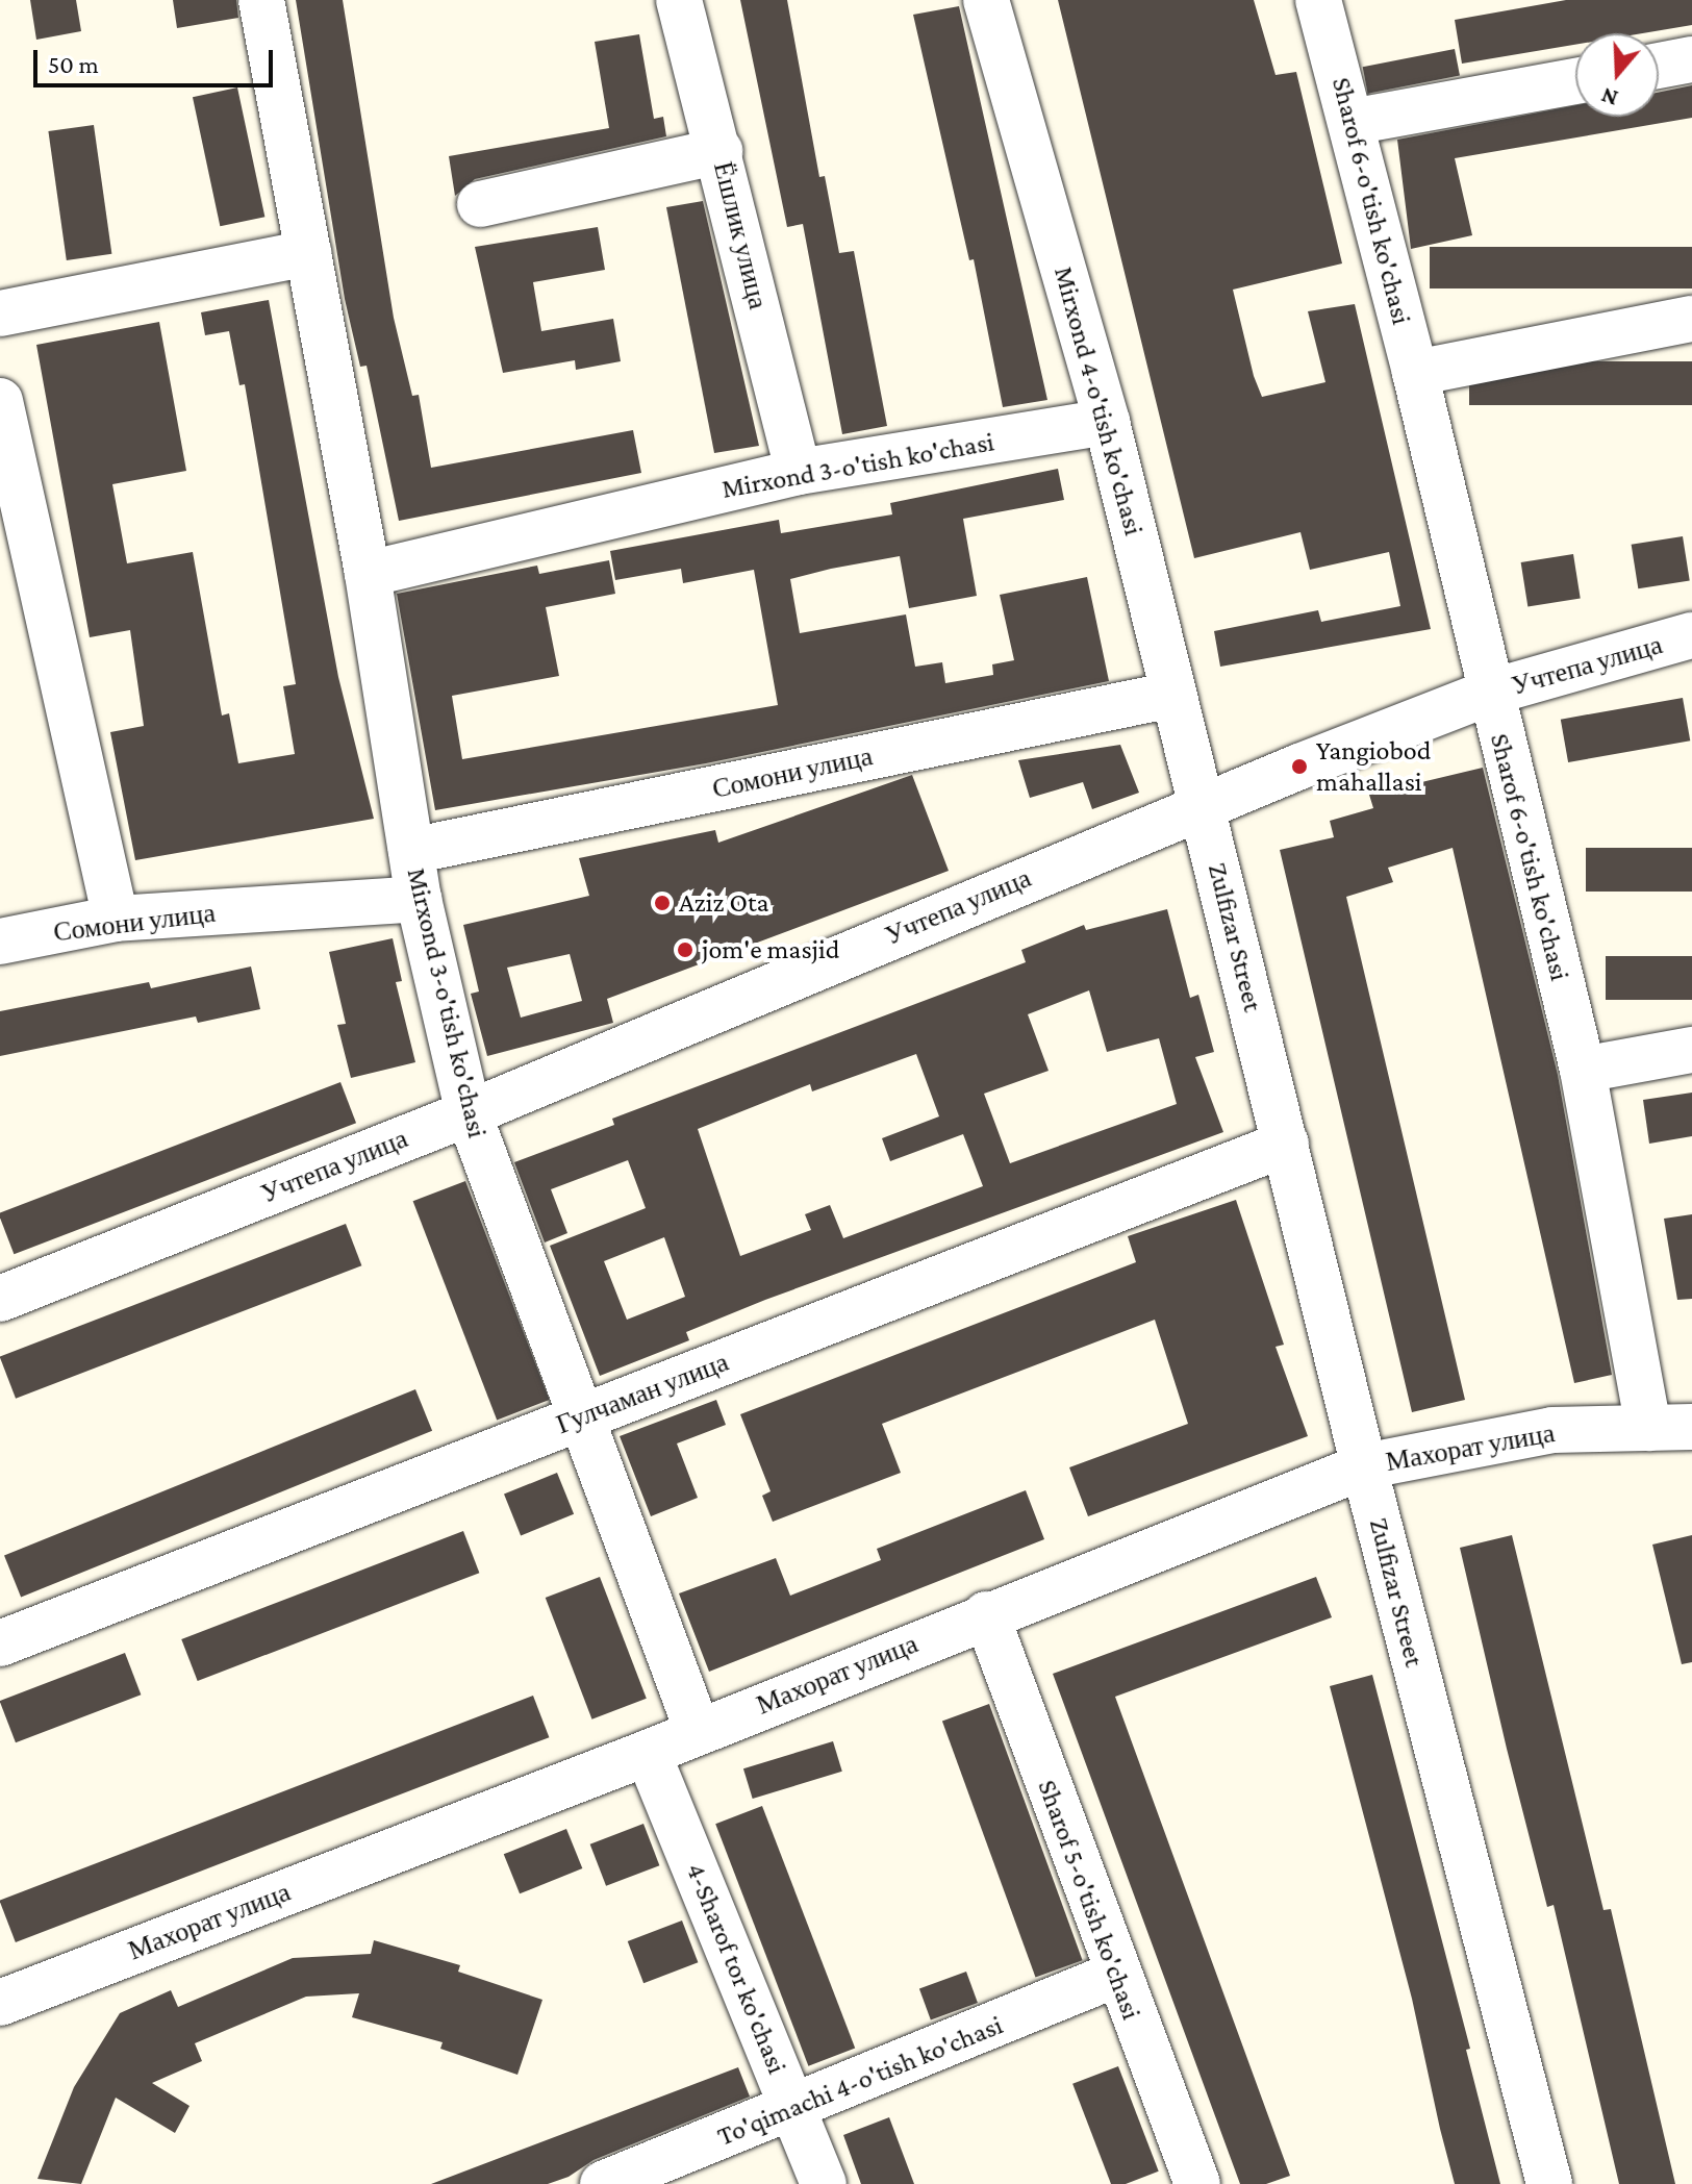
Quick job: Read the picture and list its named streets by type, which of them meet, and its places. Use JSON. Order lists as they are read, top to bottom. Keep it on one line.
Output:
{"streets":{"street":["Sharof 6-o'tish ko'chasi","Ёшлик улица","Mirxond 4-o'tish ko'chasi","Mirxond 3-o'tish ko'chasi","Учтепа улица","Сомони улица","Zulfizar Street","Гулчаман улица","Махорат улица","Sharof 5-o'tish ko'chasi","4-Sharof tor ko'chasi","To'qimachi 4-o'tish ko'chasi"]},"crossings":[["Sharof 6-o'tish ko'chasi","Учтепа улица"],["Sharof 6-o'tish ko'chasi","Махорат улица"],["Ёшлик улица","Mirxond 3-o'tish ko'chasi"],["Mirxond 4-o'tish ko'chasi","Mirxond 3-o'tish ko'chasi"],["Mirxond 4-o'tish ko'chasi","Учтепа улица"],["Mirxond 4-o'tish ko'chasi","Сомони улица"],["Mirxond 4-o'tish ko'chasi","Zulfizar Street"],["Mirxond 3-o'tish ko'chasi","Учтепа улица"],["Mirxond 3-o'tish ko'chasi","Сомони улица"],["Mirxond 3-o'tish ko'chasi","Гулчаман улица"],["Учтепа улица","Zulfizar Street"],["Zulfizar Street","Гулчаман улица"],["Zulfizar Street","Махорат улица"],["Махорат улица","Sharof 5-o'tish ko'chasi"],["Махорат улица","4-Sharof tor ko'chasi"],["Sharof 5-o'tish ko'chasi","To'qimachi 4-o'tish ko'chasi"],["4-Sharof tor ko'chasi","To'qimachi 4-o'tish ko'chasi"]],"places":["Yangiobod mahallasi","Aziz Ota","jom'e masjid"],"scale_bar":"50 m","north":"bottom"}
